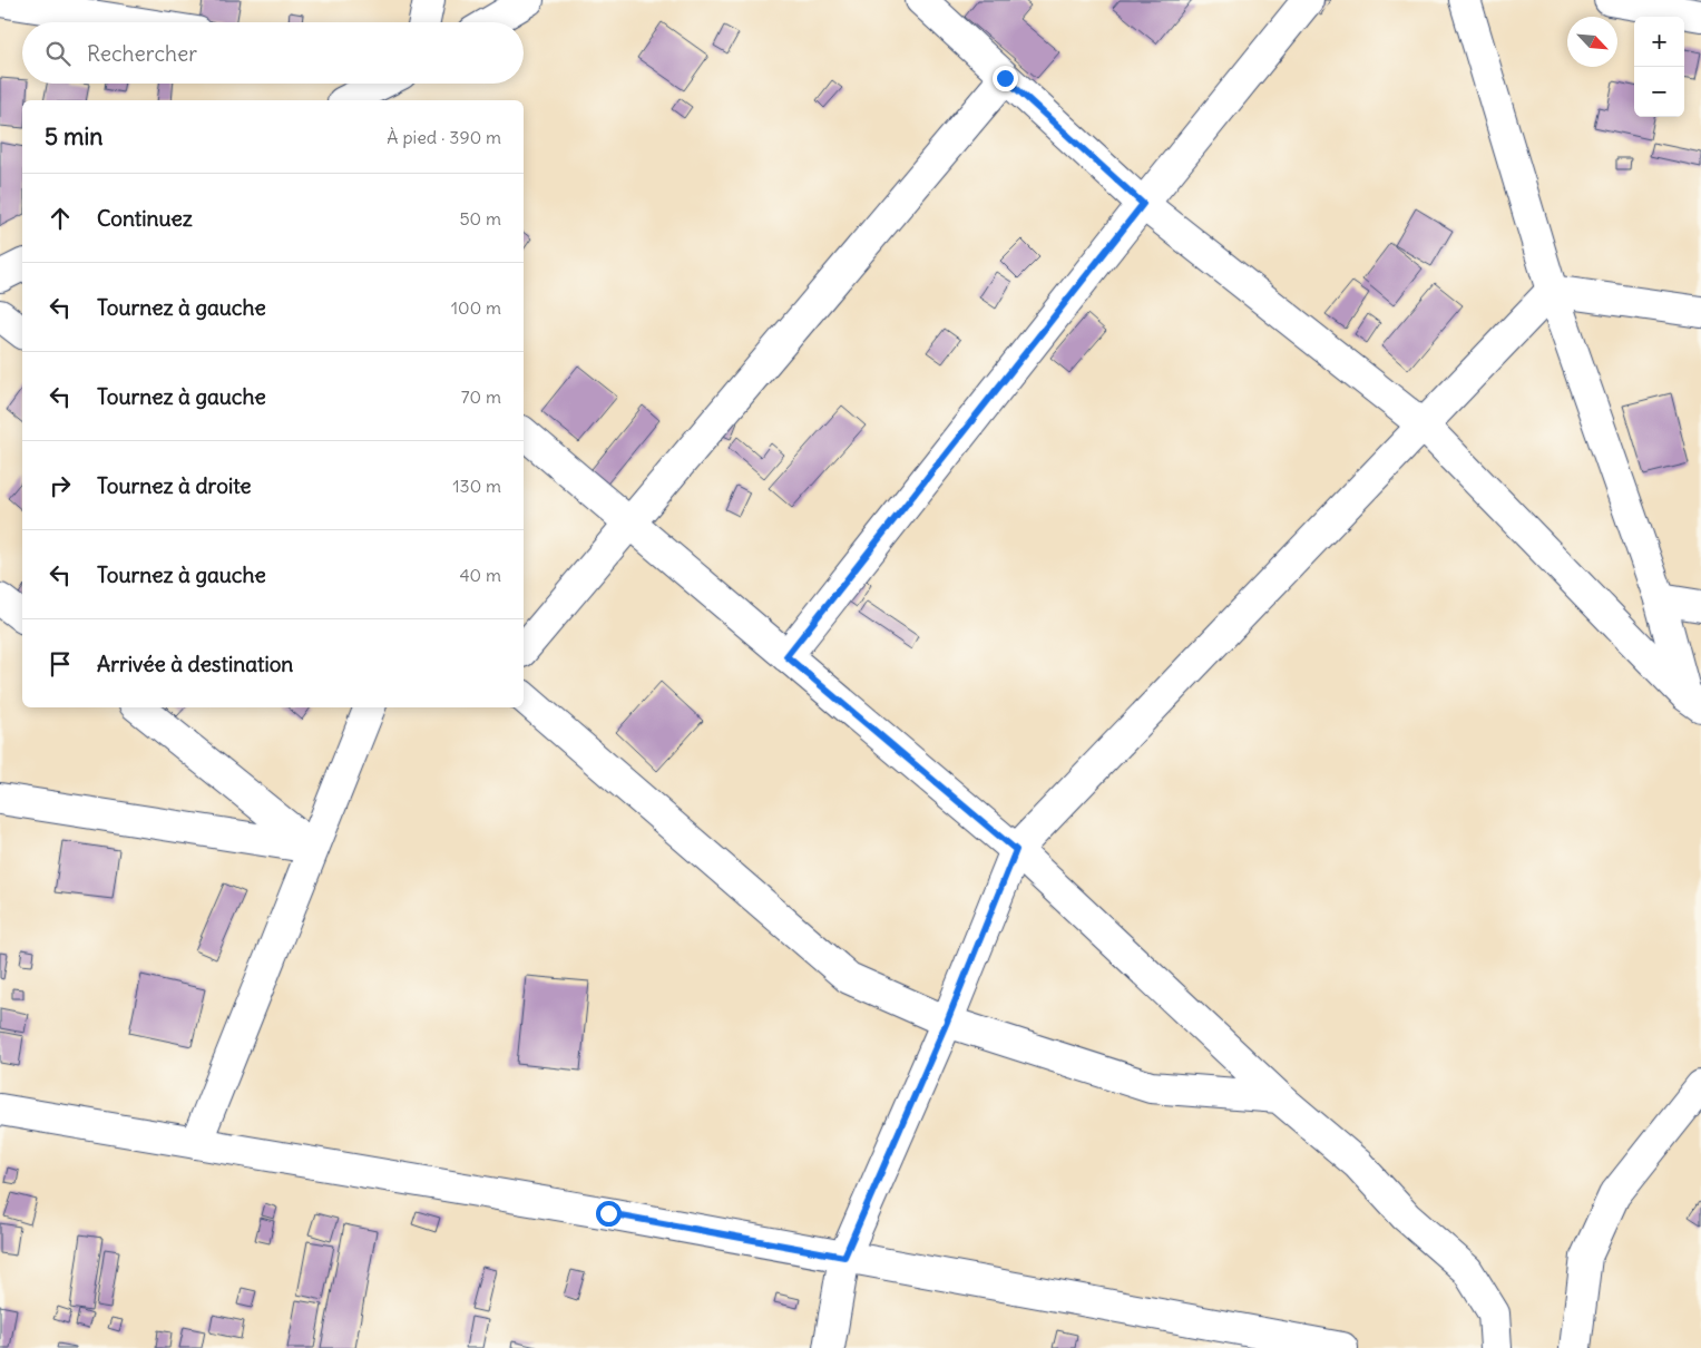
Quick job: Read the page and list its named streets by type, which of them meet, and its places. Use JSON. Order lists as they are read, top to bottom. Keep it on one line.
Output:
{"north":"bottom right","page":{"map_buttons":["+","−"],"search":"Rechercher","heading":["5 min","À pied · 390 m"],"list":[["Continuez","50 m"],["Tournez à gauche","100 m"],["Tournez à gauche","70 m"],["Tournez à droite","130 m"],["Tournez à gauche","40 m"],"Arrivée à destination"]}}
